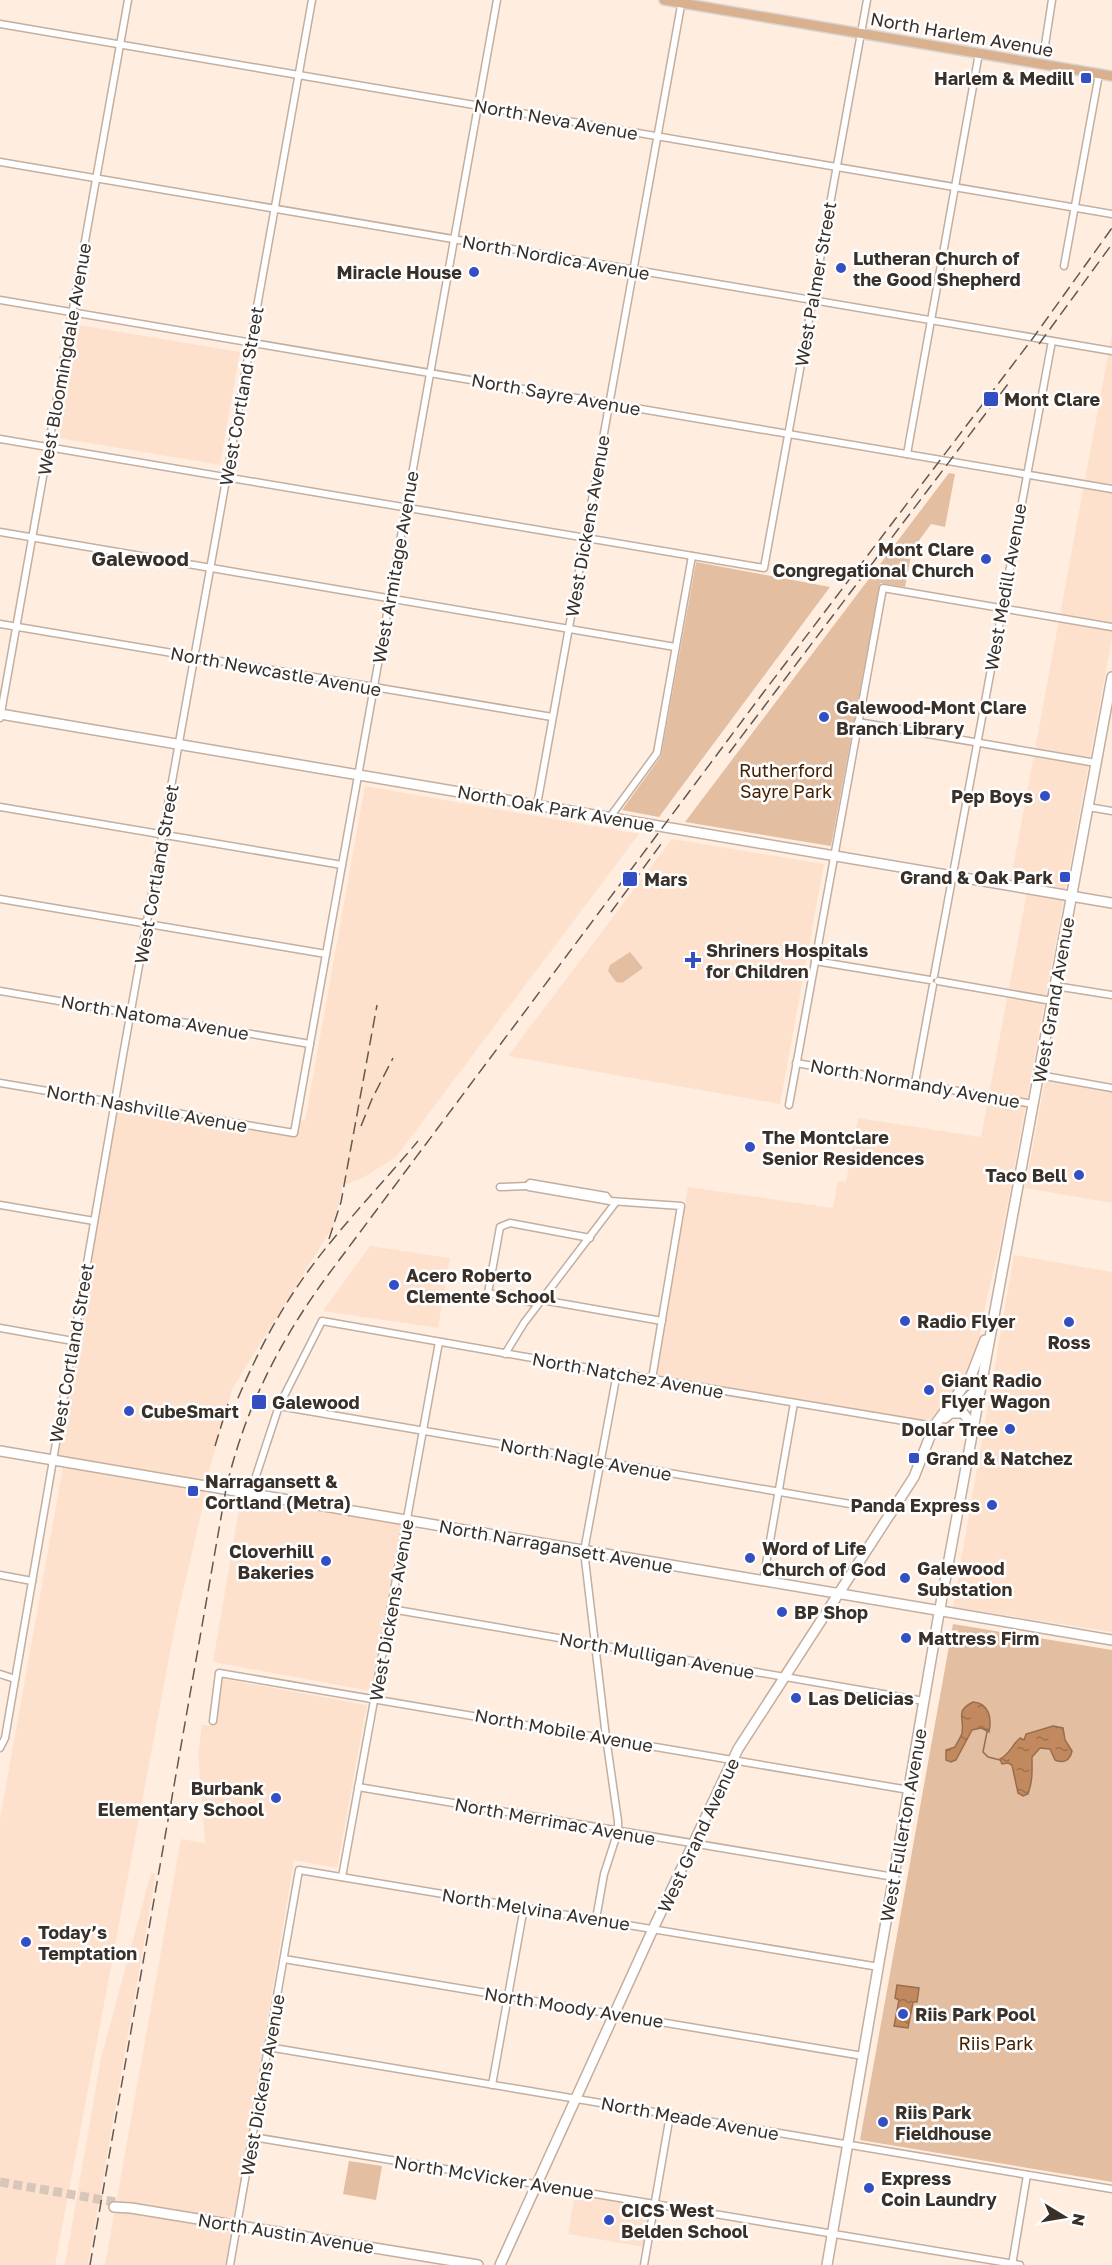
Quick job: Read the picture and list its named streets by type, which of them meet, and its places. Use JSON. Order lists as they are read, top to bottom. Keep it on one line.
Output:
{"streets":{"main road":["North Harlem Avenue","North Oak Park Avenue","West Grand Avenue","North Narragansett Avenue","West Fullerton Avenue","North Austin Avenue"],"street":["North Neva Avenue","North Nordica Avenue","West Palmer Street","West Bloomingdale Avenue","North Sayre Avenue","West Cortland Street","West Dickens Avenue","West Armitage Avenue","West Medill Avenue","North Newcastle Avenue","North Natoma Avenue","North Normandy Avenue","North Nashville Avenue","North Natchez Avenue","North Nagle Avenue","North Mulligan Avenue","North Mobile Avenue","North Merrimac Avenue","North Melvina Avenue","North Moody Avenue","North Meade Avenue","North McVicker Avenue"]},"crossings":[["North Harlem Avenue","West Palmer Street"],["North Harlem Avenue","West Dickens Avenue"],["North Neva Avenue","West Palmer Street"],["North Neva Avenue","West Bloomingdale Avenue"],["North Neva Avenue","West Cortland Street"],["North Neva Avenue","West Dickens Avenue"],["North Neva Avenue","West Armitage Avenue"],["North Nordica Avenue","West Palmer Street"],["North Nordica Avenue","West Bloomingdale Avenue"],["North Nordica Avenue","West Cortland Street"],["North Nordica Avenue","West Dickens Avenue"],["North Nordica Avenue","West Armitage Avenue"],["North Nordica Avenue","West Medill Avenue"],["West Palmer Street","North Sayre Avenue"],["West Bloomingdale Avenue","North Sayre Avenue"],["West Bloomingdale Avenue","North Newcastle Avenue"],["West Bloomingdale Avenue","North Oak Park Avenue"],["North Sayre Avenue","West Cortland Street"],["North Sayre Avenue","West Dickens Avenue"],["North Sayre Avenue","West Armitage Avenue"],["North Sayre Avenue","West Medill Avenue"],["West Cortland Street","North Newcastle Avenue"],["West Cortland Street","North Oak Park Avenue"],["West Cortland Street","North Natoma Avenue"],["West Cortland Street","North Nashville Avenue"],["West Cortland Street","North Narragansett Avenue"],["West Dickens Avenue","North Newcastle Avenue"],["West Dickens Avenue","North Oak Park Avenue"],["West Dickens Avenue","North Natchez Avenue"],["West Dickens Avenue","North Nagle Avenue"],["West Dickens Avenue","North Narragansett Avenue"],["West Dickens Avenue","North Mulligan Avenue"],["West Dickens Avenue","North Mobile Avenue"],["West Dickens Avenue","North Merrimac Avenue"],["West Dickens Avenue","North Melvina Avenue"],["West Dickens Avenue","North Moody Avenue"],["West Dickens Avenue","North Meade Avenue"],["West Dickens Avenue","North McVicker Avenue"],["West Dickens Avenue","North Austin Avenue"],["West Armitage Avenue","North Newcastle Avenue"],["West Armitage Avenue","North Oak Park Avenue"],["West Armitage Avenue","North Natoma Avenue"],["West Armitage Avenue","North Nashville Avenue"],["West Medill Avenue","North Oak Park Avenue"],["West Medill Avenue","North Normandy Avenue"],["North Oak Park Avenue","West Grand Avenue"],["West Grand Avenue","North Normandy Avenue"],["West Grand Avenue","North Natchez Avenue"],["West Grand Avenue","North Nagle Avenue"],["West Grand Avenue","North Narragansett Avenue"],["West Grand Avenue","North Mulligan Avenue"],["West Grand Avenue","North Mobile Avenue"],["West Grand Avenue","North Merrimac Avenue"],["West Grand Avenue","West Fullerton Avenue"],["West Grand Avenue","North Melvina Avenue"],["West Grand Avenue","North Moody Avenue"],["West Grand Avenue","North Meade Avenue"],["West Grand Avenue","North McVicker Avenue"],["North Natchez Avenue","North Nagle Avenue"],["North Narragansett Avenue","West Fullerton Avenue"],["North Mulligan Avenue","West Fullerton Avenue"],["North Mobile Avenue","West Fullerton Avenue"],["North Merrimac Avenue","West Fullerton Avenue"],["West Fullerton Avenue","North Melvina Avenue"],["West Fullerton Avenue","North Moody Avenue"],["West Fullerton Avenue","North Meade Avenue"],["West Fullerton Avenue","North McVicker Avenue"]],"districts":["Galewood"],"parks":["Rutherford Sayre Park","Riis Park"],"places":{"transit":["Harlem & Medill","Mont Clare","Grand & Oak Park","Mars","Galewood","Grand & Natchez","Narragansett & Cortland (Metra)"],"other":["Lutheran Church of the Good Shepherd","Miracle House","Mont Clare Congregational Church","Galewood-Mont Clare Branch Library","Pep Boys","The Montclare Senior Residences","Taco Bell","Acero Roberto Clemente School","Radio Flyer","Ross","Giant Radio Flyer Wagon","CubeSmart","Dollar Tree","Panda Express","Word of Life Church of God","Cloverhill Bakeries","Galewood Substation","BP Shop","Mattress Firm","Las Delicias","Burbank Elementary School","Today’s Temptation","Riis Park Pool","Riis Park Fieldhouse","Express Coin Laundry","CICS West Belden School"],"health":["Shriners Hospitals for Children"]},"north":"right"}
